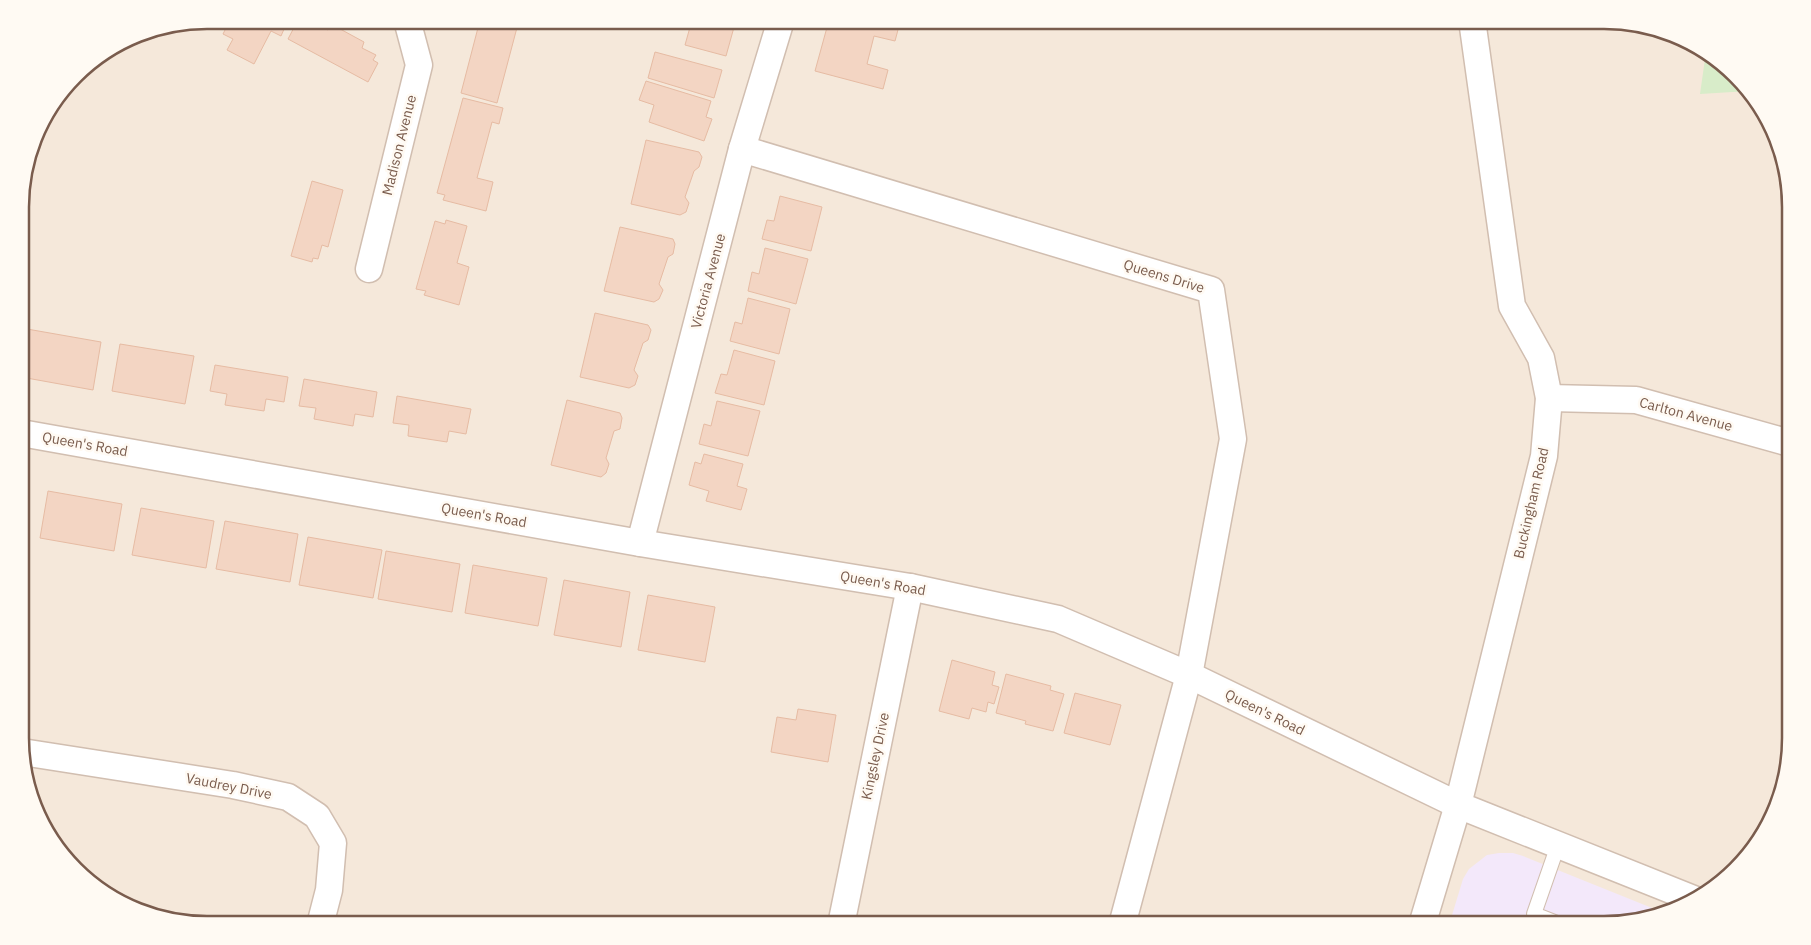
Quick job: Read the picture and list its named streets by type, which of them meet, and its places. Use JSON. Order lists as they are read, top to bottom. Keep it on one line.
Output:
{"streets":{"street":["Madison Avenue","Queens Drive","Victoria Avenue","Carlton Avenue","Queen's Road","Buckingham Road","Kingsley Drive","Vaudrey Drive"]},"crossings":[["Queens Drive","Victoria Avenue"],["Queens Drive","Queen's Road"],["Victoria Avenue","Queen's Road"],["Carlton Avenue","Buckingham Road"],["Queen's Road","Buckingham Road"],["Queen's Road","Kingsley Drive"]]}
